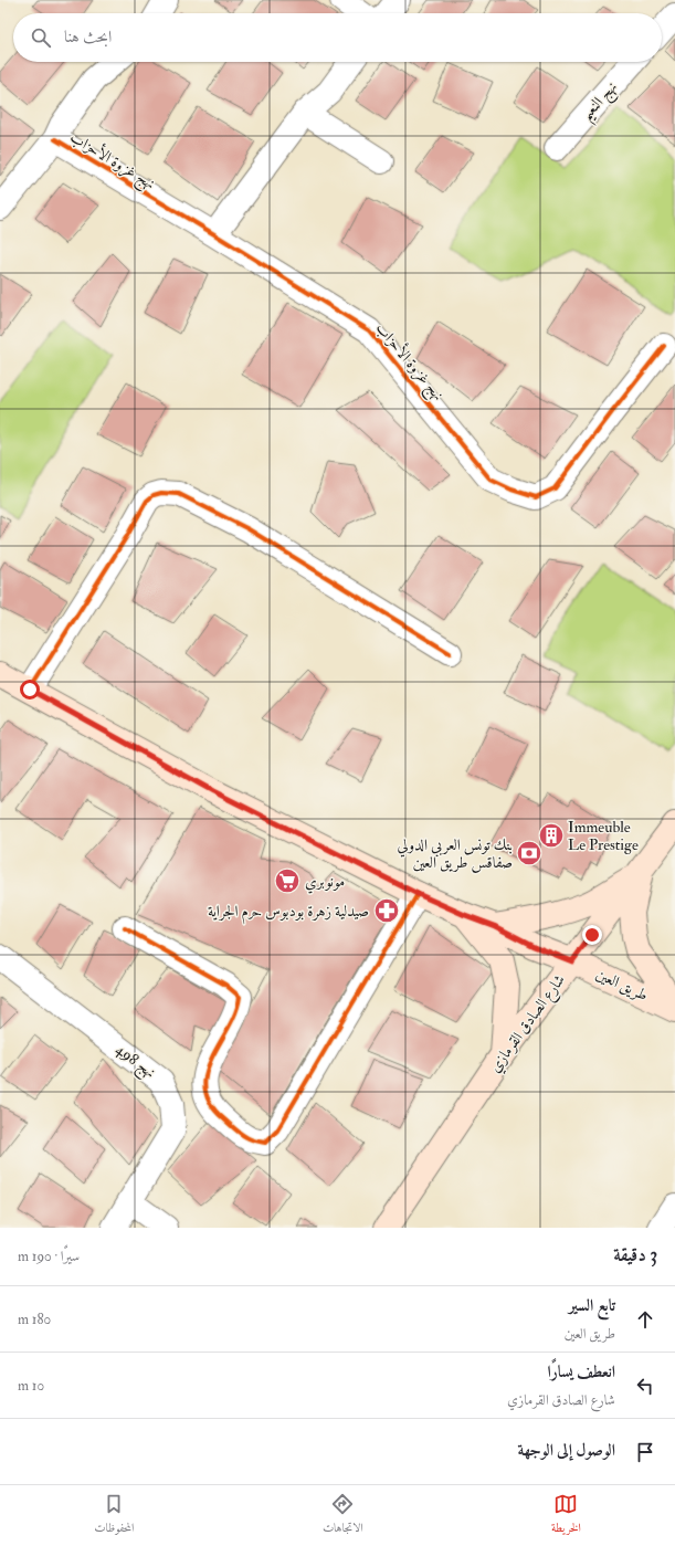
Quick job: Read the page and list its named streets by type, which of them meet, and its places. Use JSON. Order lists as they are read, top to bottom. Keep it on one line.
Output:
{"streets":{"main road":["طريق العين","شارع الصادق القرمازي"],"street":["نهج النعيم","نهج غزوة الأحزاب","نهج 498"]},"crossings":[["طريق العين","شارع الصادق القرمازي"]],"places":{"building":["Immeuble Le Prestige"],"bank":["بنك تونس العربي الدولي صفاقس طريق العين"],"supermarket":["مونوبري"],"pharmacy":["صيدلية زهرة بودبوس حرم الجراية"]},"page":{"search":"ابحث هنا","heading":["3 دقيقة","سيرًا · 190 m"],"list":[["تابع السير","طريق العين","180 m"],["انعطف يسارًا","شارع الصادق القرمازي","10 m"],"الوصول إلى الوجهة"],"nav":["الخريطة","الاتجاهات","المحفوظات"]}}
